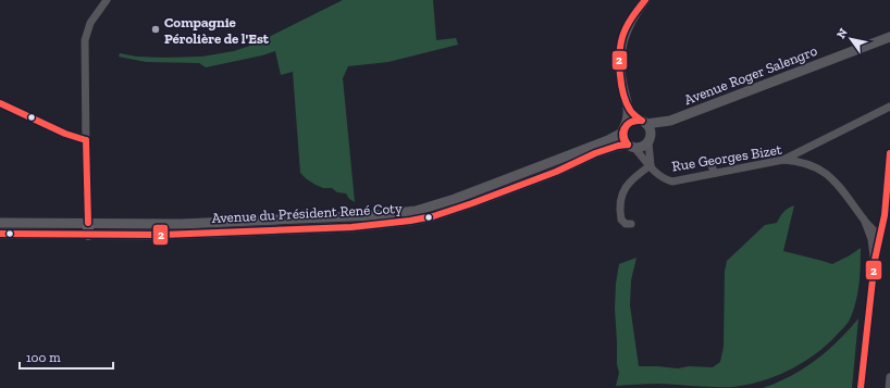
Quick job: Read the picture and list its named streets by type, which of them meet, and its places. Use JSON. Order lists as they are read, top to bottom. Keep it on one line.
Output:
{"streets":{"main road":["Avenue Roger Salengro","Avenue du Président René Coty"],"street":["Rue Georges Bizet"]},"crossings":[["Avenue Roger Salengro","Rue Georges Bizet"],["Avenue Roger Salengro","Avenue du Président René Coty"],["Rue Georges Bizet","Avenue du Président René Coty"]],"places":["Compagnie Pérolière de l'Est"],"lines":["transit line 2"],"scale_bar":"100 m","north":"top left"}
